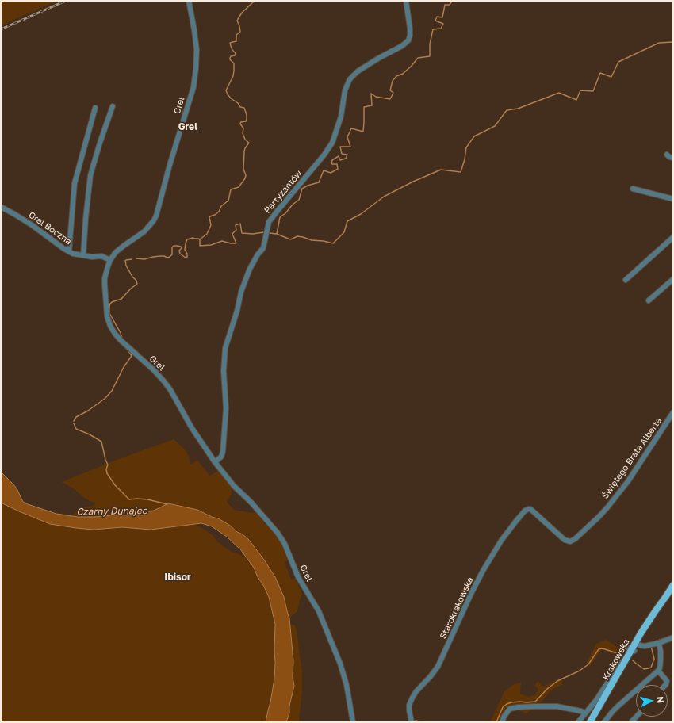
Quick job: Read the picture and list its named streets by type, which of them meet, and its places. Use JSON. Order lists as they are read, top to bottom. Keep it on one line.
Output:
{"streets":{"main road":["Krakowska"],"street":["Grel","Partyzantów","Grel Boczna","Świętego Brata Alberta","Starokrakowska"]},"crossings":[["Grel","Partyzantów"],["Grel","Grel Boczna"],["Świętego Brata Alberta","Starokrakowska"]],"districts":["Grel","Ibisor"],"water":["Czarny Dunajec"],"north":"right"}
